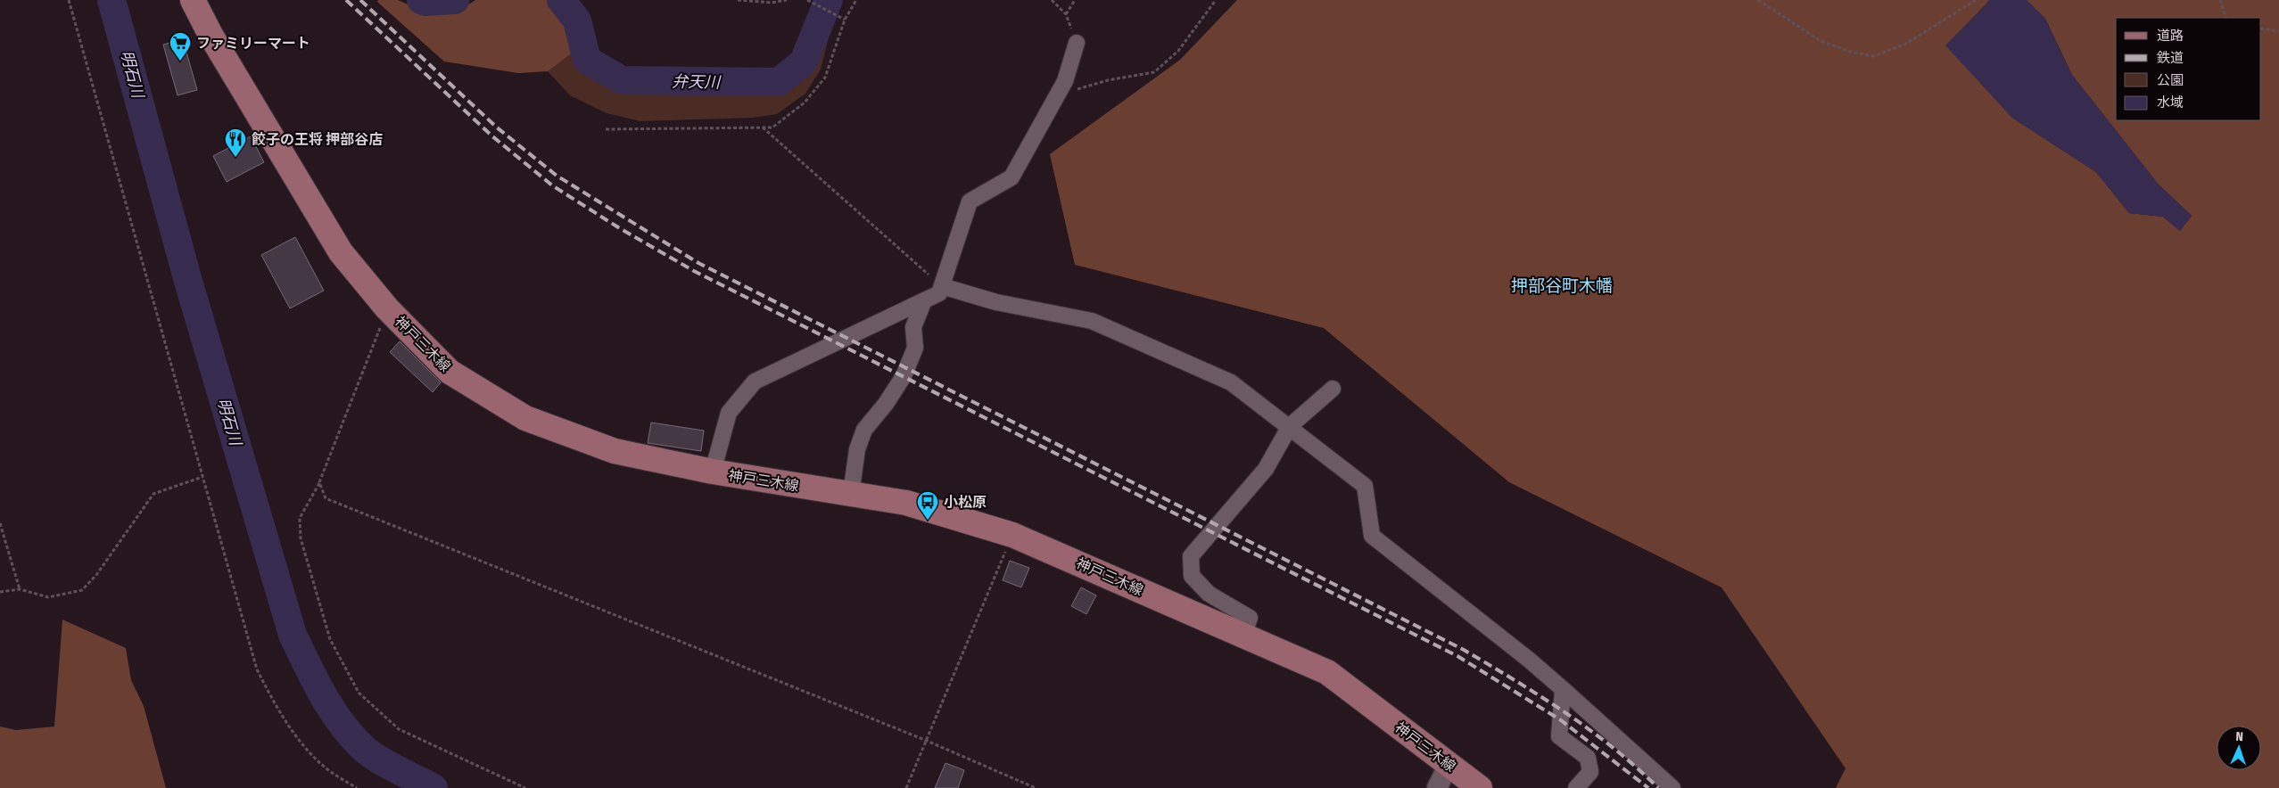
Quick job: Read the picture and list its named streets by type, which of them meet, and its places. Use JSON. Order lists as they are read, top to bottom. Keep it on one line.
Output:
{"streets":{"main road":["神戸三木線"]},"districts":["押部谷町木幡"],"water":["明石川","弁天川"],"places":{"supermarket":["ファミリーマート"],"restaurant":["餃子の王将 押部谷店"],"bus stop":["小松原"]},"legend":["道路","鉄道","公園","水域"],"north":"top"}
